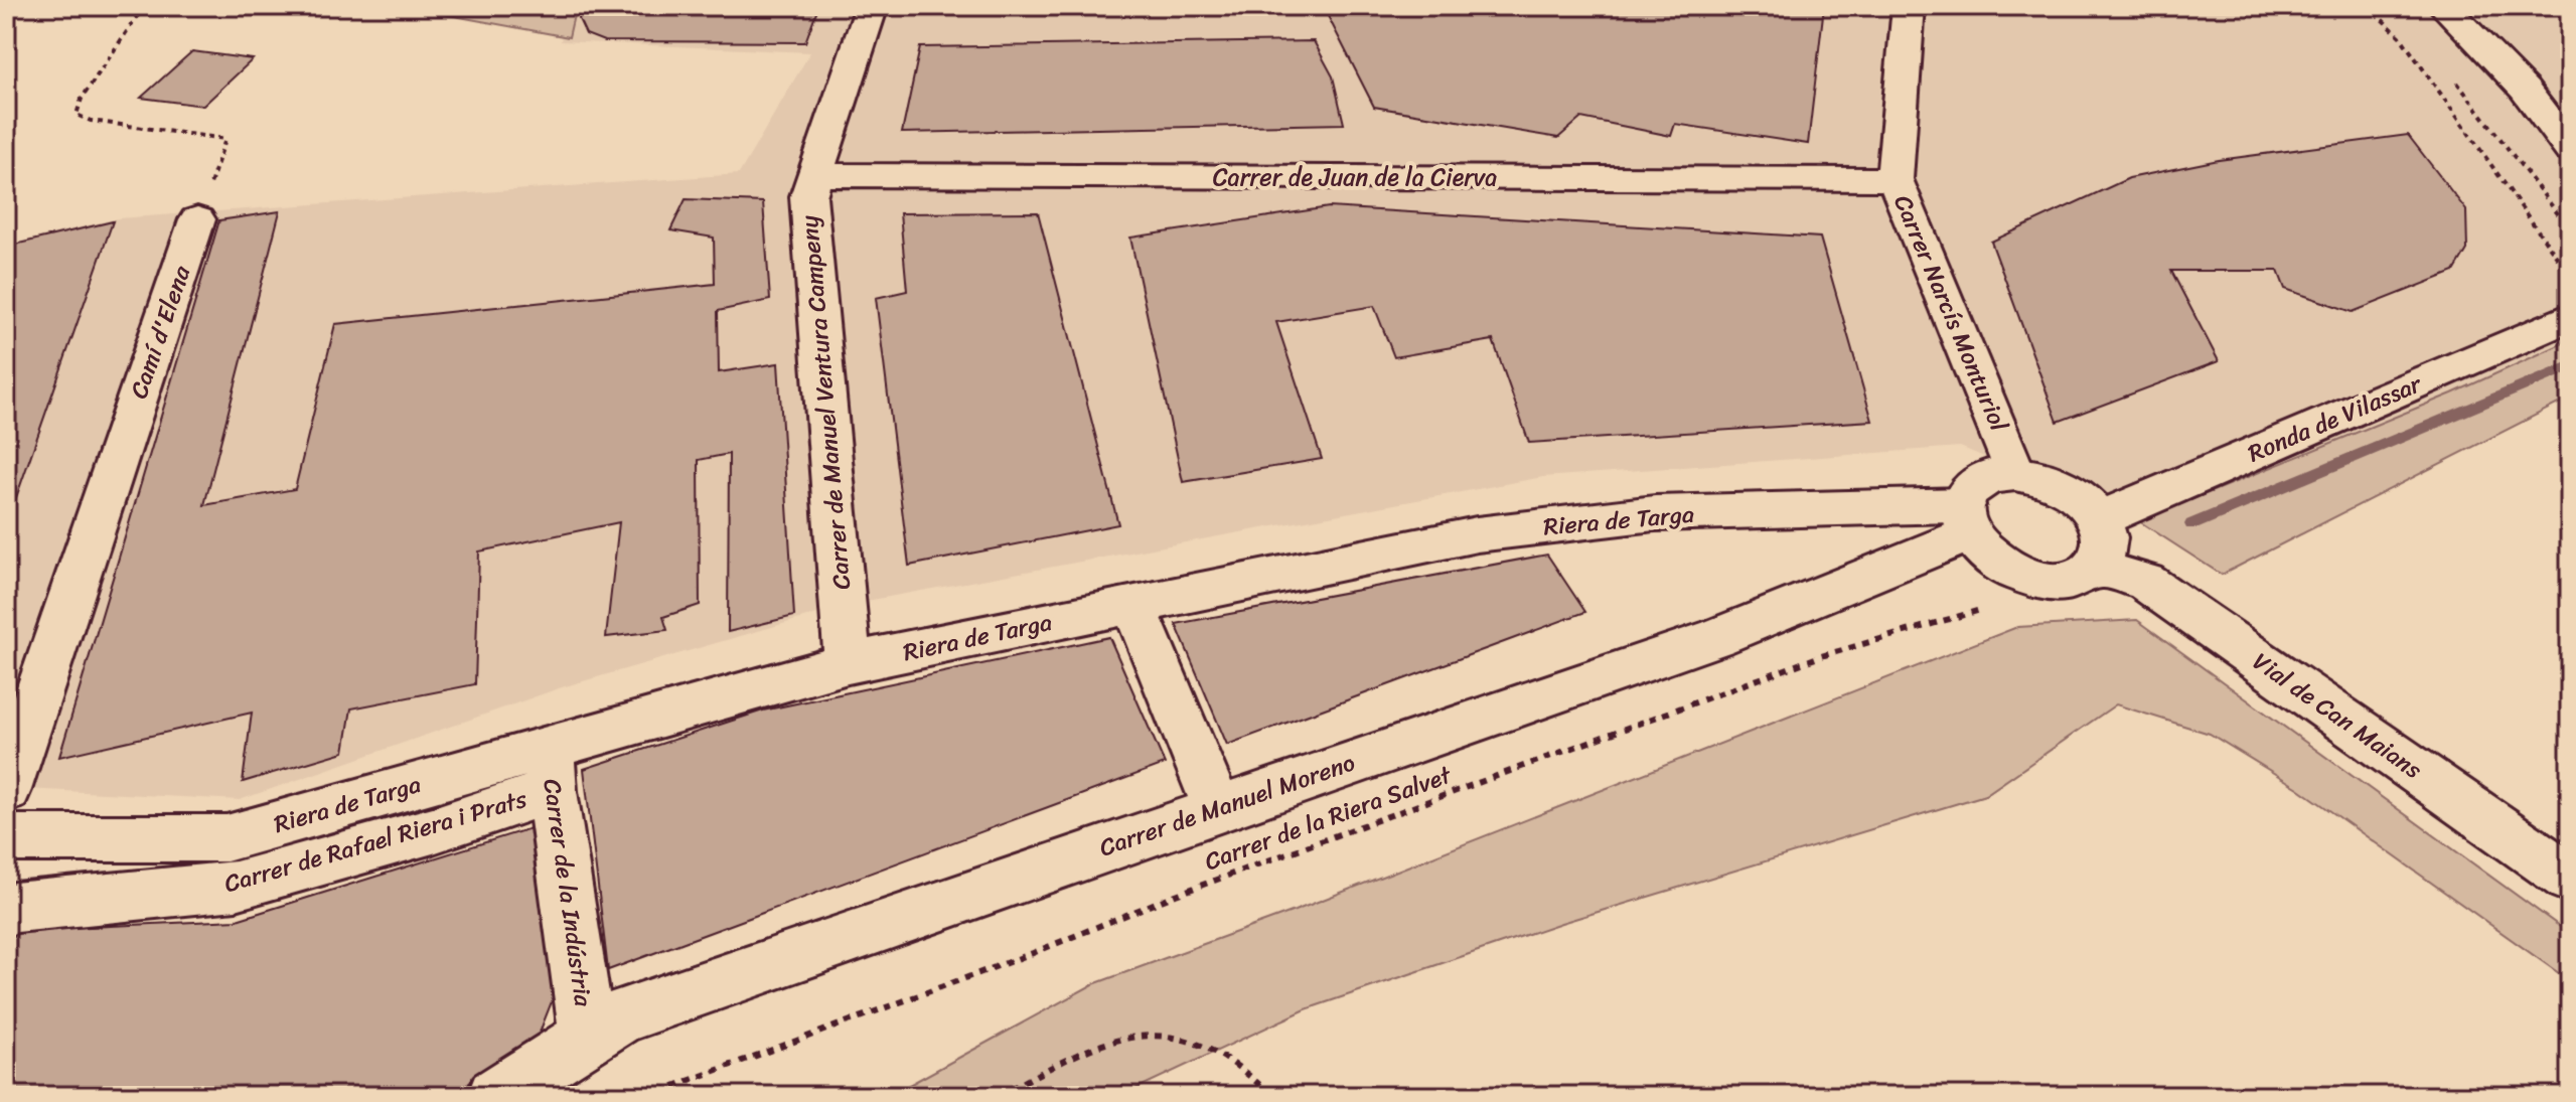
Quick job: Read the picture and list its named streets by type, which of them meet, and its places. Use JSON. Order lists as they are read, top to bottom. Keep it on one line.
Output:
{"streets":{"street":["Carrer de Juan de la Cierva","Carrer Narcís Monturiol","Camí d'Elena","Carrer de Manuel Ventura Campeny","Ronda de Vilassar","Riera de Targa","Vial de Can Maians","Carrer de Manuel Moreno","Carrer de Rafael Riera i Prats","Carrer de la Indústria"],"path":["Carrer de la Riera Salvet"]},"crossings":[["Carrer de Juan de la Cierva","Carrer Narcís Monturiol"],["Carrer de Juan de la Cierva","Carrer de Manuel Ventura Campeny"],["Carrer Narcís Monturiol","Ronda de Vilassar"],["Carrer Narcís Monturiol","Riera de Targa"],["Carrer Narcís Monturiol","Vial de Can Maians"],["Carrer Narcís Monturiol","Carrer de Manuel Moreno"],["Carrer Narcís Monturiol","Carrer de la Riera Salvet"],["Carrer de Manuel Ventura Campeny","Riera de Targa"],["Ronda de Vilassar","Riera de Targa"],["Ronda de Vilassar","Vial de Can Maians"],["Ronda de Vilassar","Carrer de Manuel Moreno"],["Ronda de Vilassar","Carrer de la Riera Salvet"],["Riera de Targa","Vial de Can Maians"],["Riera de Targa","Carrer de Manuel Moreno"],["Riera de Targa","Carrer de la Riera Salvet"],["Riera de Targa","Carrer de Rafael Riera i Prats"],["Riera de Targa","Carrer de la Indústria"],["Vial de Can Maians","Carrer de Manuel Moreno"],["Vial de Can Maians","Carrer de la Riera Salvet"],["Carrer de Manuel Moreno","Carrer de la Riera Salvet"],["Carrer de Manuel Moreno","Carrer de la Indústria"],["Carrer de Rafael Riera i Prats","Carrer de la Indústria"]]}
